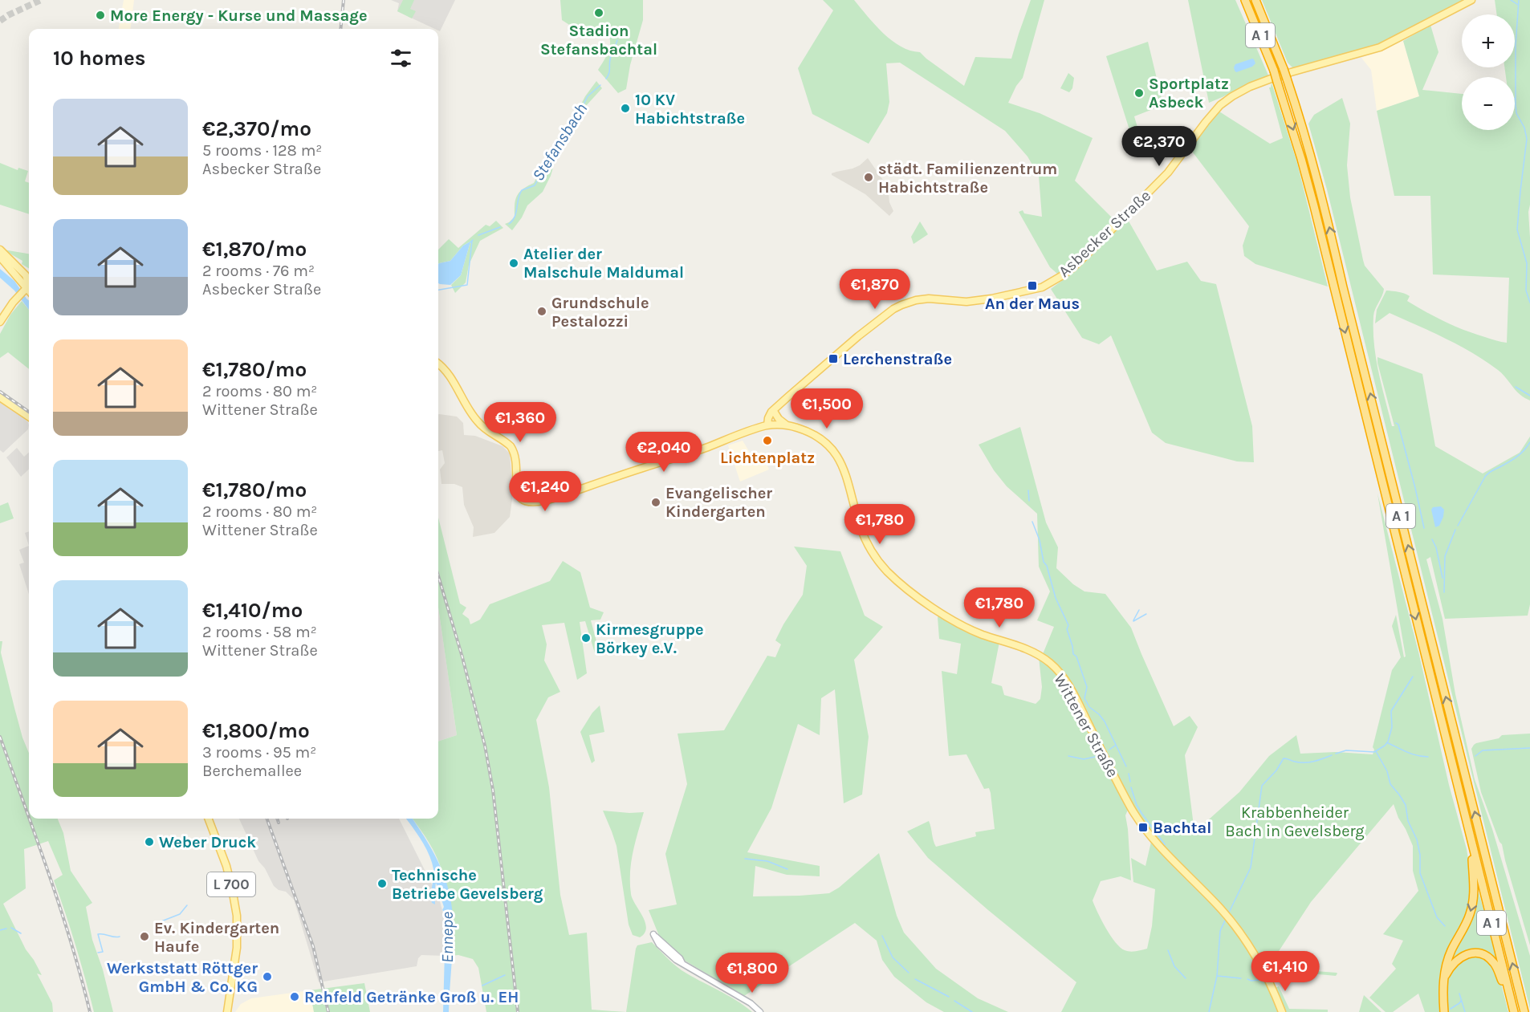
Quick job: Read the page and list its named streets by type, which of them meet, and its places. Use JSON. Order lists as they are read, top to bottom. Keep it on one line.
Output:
{"streets":{"highway":["A 1"],"main road":["Asbecker Straße","Wittener Straße","L 700"]},"water":["Stefansbach","Ennepe"],"parks":["Krabbenheider Bach in Gevelsberg"],"places":{"other":["Stadion Stefansbachtal","More Energy - Kurse und Massage","Sportplatz Asbeck","10 KV Habichtstraße","städt. Familienzentrum Habichtstraße","Atelier der Malschule Maldumal","Grundschule Pestalozzi","Lichtenplatz","Evangelischer Kindergarten","Kirmesgruppe Börkey e.V.","Weber Druck","Technische Betriebe Gevelsberg","Ev. Kindergarten Haufe","Werkststatt Röttger GmbH & Co. KG","Rehfeld Getränke Groß u. EH"],"transit":["An der Maus","Lerchenstraße","Bachtal"]},"page":{"map_buttons":["+","−"],"heading":"10 homes","list":[{"name":"€2,370/mo","note":"5 rooms · 128 m² · Asbecker Straße"},{"name":"€1,870/mo","note":"2 rooms · 76 m² · Asbecker Straße"},{"name":"€1,780/mo","note":"2 rooms · 80 m² · Wittener Straße"},{"name":"€1,780/mo","note":"2 rooms · 80 m² · Wittener Straße"},{"name":"€1,410/mo","note":"2 rooms · 58 m² · Wittener Straße"},{"name":"€1,800/mo","note":"3 rooms · 95 m² · Berchemallee"}],"price":["€2,370","€1,870","€1,500","€1,360","€2,040","€1,240","€1,780","€1,780","€1,410","€1,800"]}}
